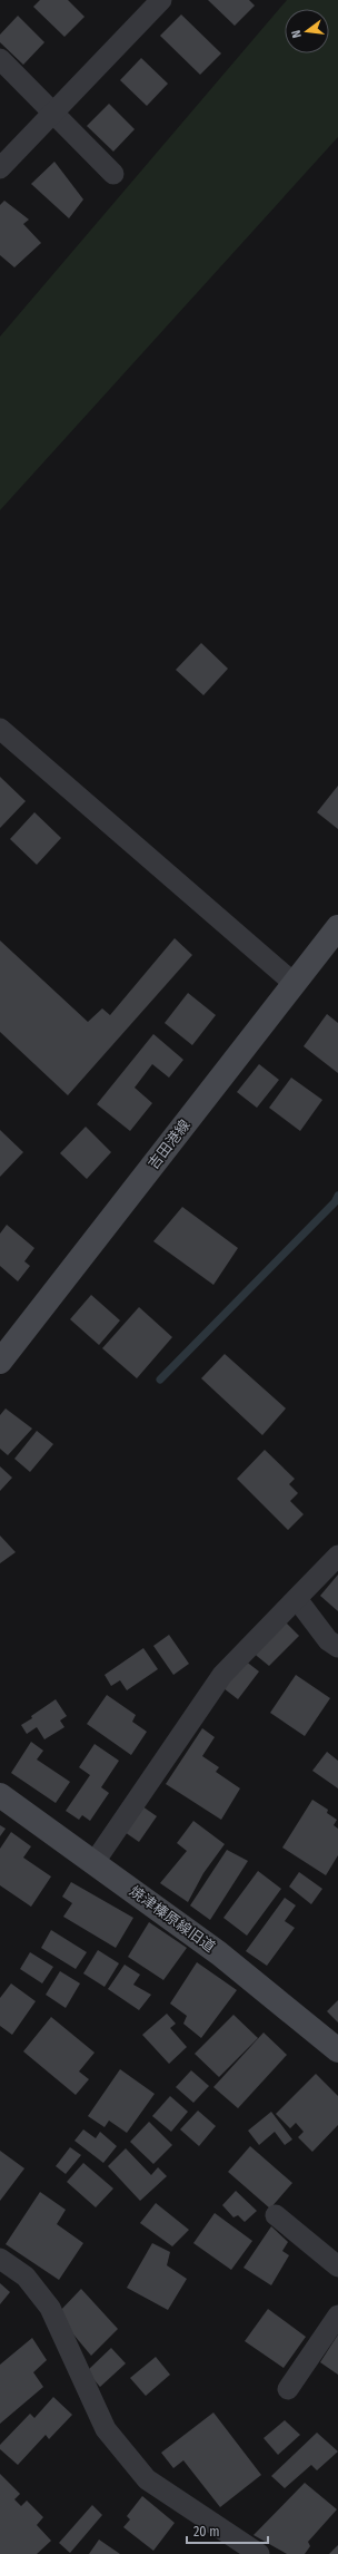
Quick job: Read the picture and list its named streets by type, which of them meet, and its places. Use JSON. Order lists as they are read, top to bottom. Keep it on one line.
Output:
{"streets":{"main road":["吉田港線","焼津榛原線旧道"]},"scale_bar":"20 m","north":"left"}
